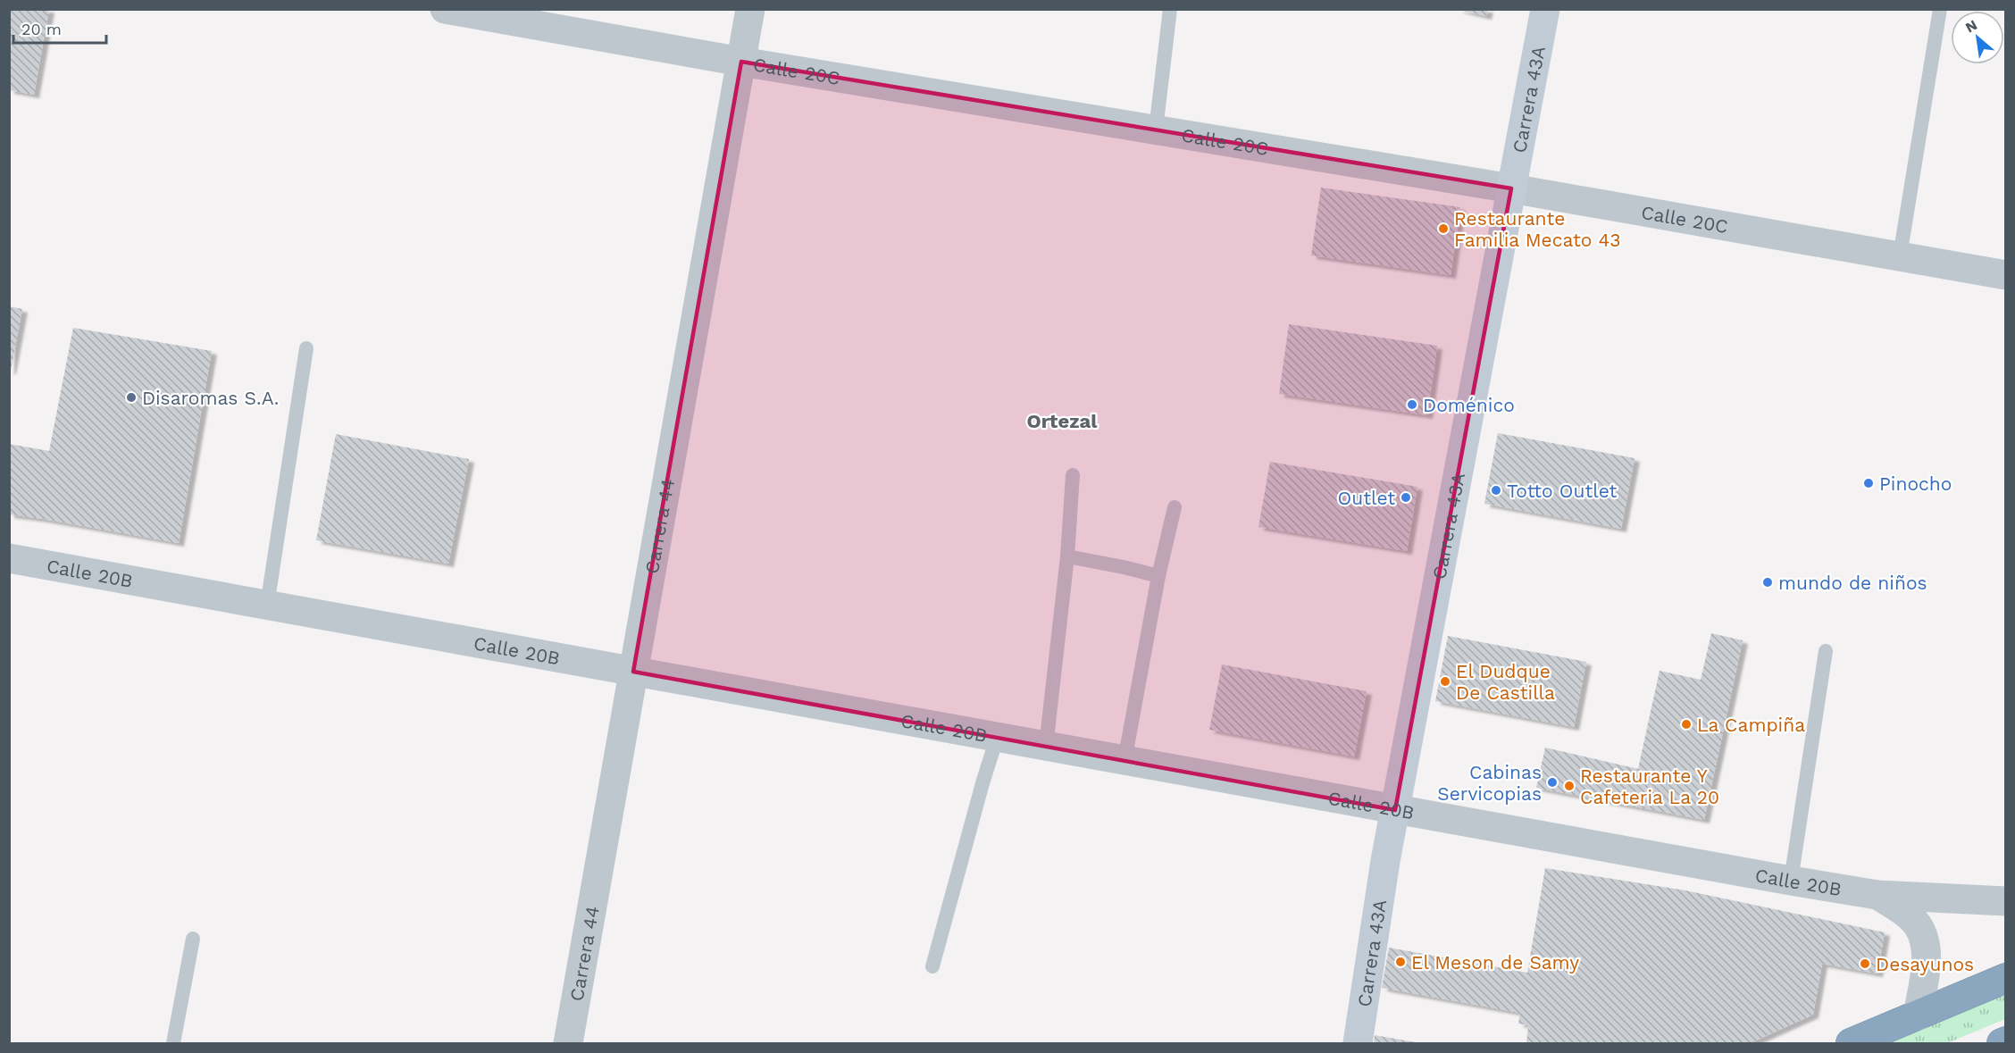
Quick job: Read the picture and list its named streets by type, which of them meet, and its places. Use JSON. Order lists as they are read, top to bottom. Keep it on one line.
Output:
{"streets":{"street":["Calle 20C","Carrera 43A","Carrera 44","Calle 20B"]},"crossings":[["Calle 20C","Carrera 43A"],["Calle 20C","Carrera 44"],["Carrera 43A","Calle 20B"],["Carrera 44","Calle 20B"]],"districts":["Ortezal"],"places":["Restaurante Familia Mecato 43","Disaromas S.A.","Doménico","Pinocho","Totto Outlet","Outlet","mundo de niños","El Dudque De Castilla","La Campiña","Cabinas Servicopias","Restaurante Y Cafeteria La 20","El Meson de Samy","Desayunos"],"scale_bar":"20 m","north":"top left"}
